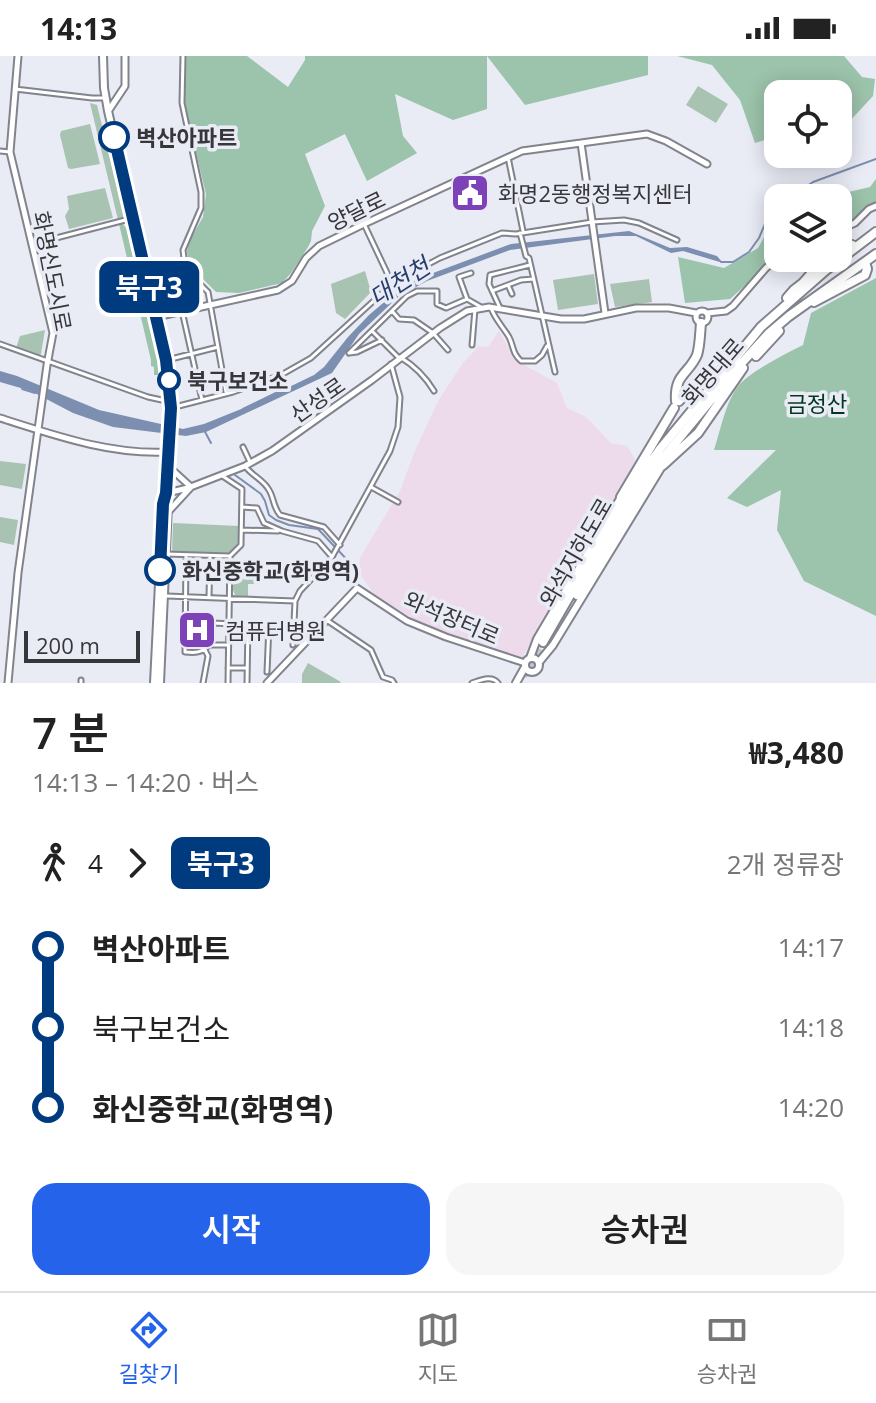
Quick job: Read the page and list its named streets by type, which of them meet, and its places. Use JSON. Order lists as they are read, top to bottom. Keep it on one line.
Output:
{"streets":{"highway":["화명대로","와석지하도로"],"main road":["양달로","화명신도시로","산성로","와석장터로"]},"crossings":[["화명대로","와석지하도로"]],"water":["대천천"],"parks":["금정산"],"places":{"other":["벽산아파트","북구보건소","화신중학교(화명역)"],"public building":["화명2동행정복지센터"],"hospital":["컴퓨터병원"]},"lines":["bus line 북구3"],"scale_bar":"200 m","page":{"status":"14:13","on_map":"북구3","scale":"200 m","heading":["7 분","14:13 – 14:20 · 버스","₩3,480"],"legs":["4","북구3","2개 정류장"],"list":[{"name":"벽산아파트","value":"14:17"},{"name":"북구보건소","value":"14:18"},{"name":"화신중학교(화명역)","value":"14:20"}],"buttons":["시작","승차권"],"tabs":["길찾기","지도","승차권"]}}
